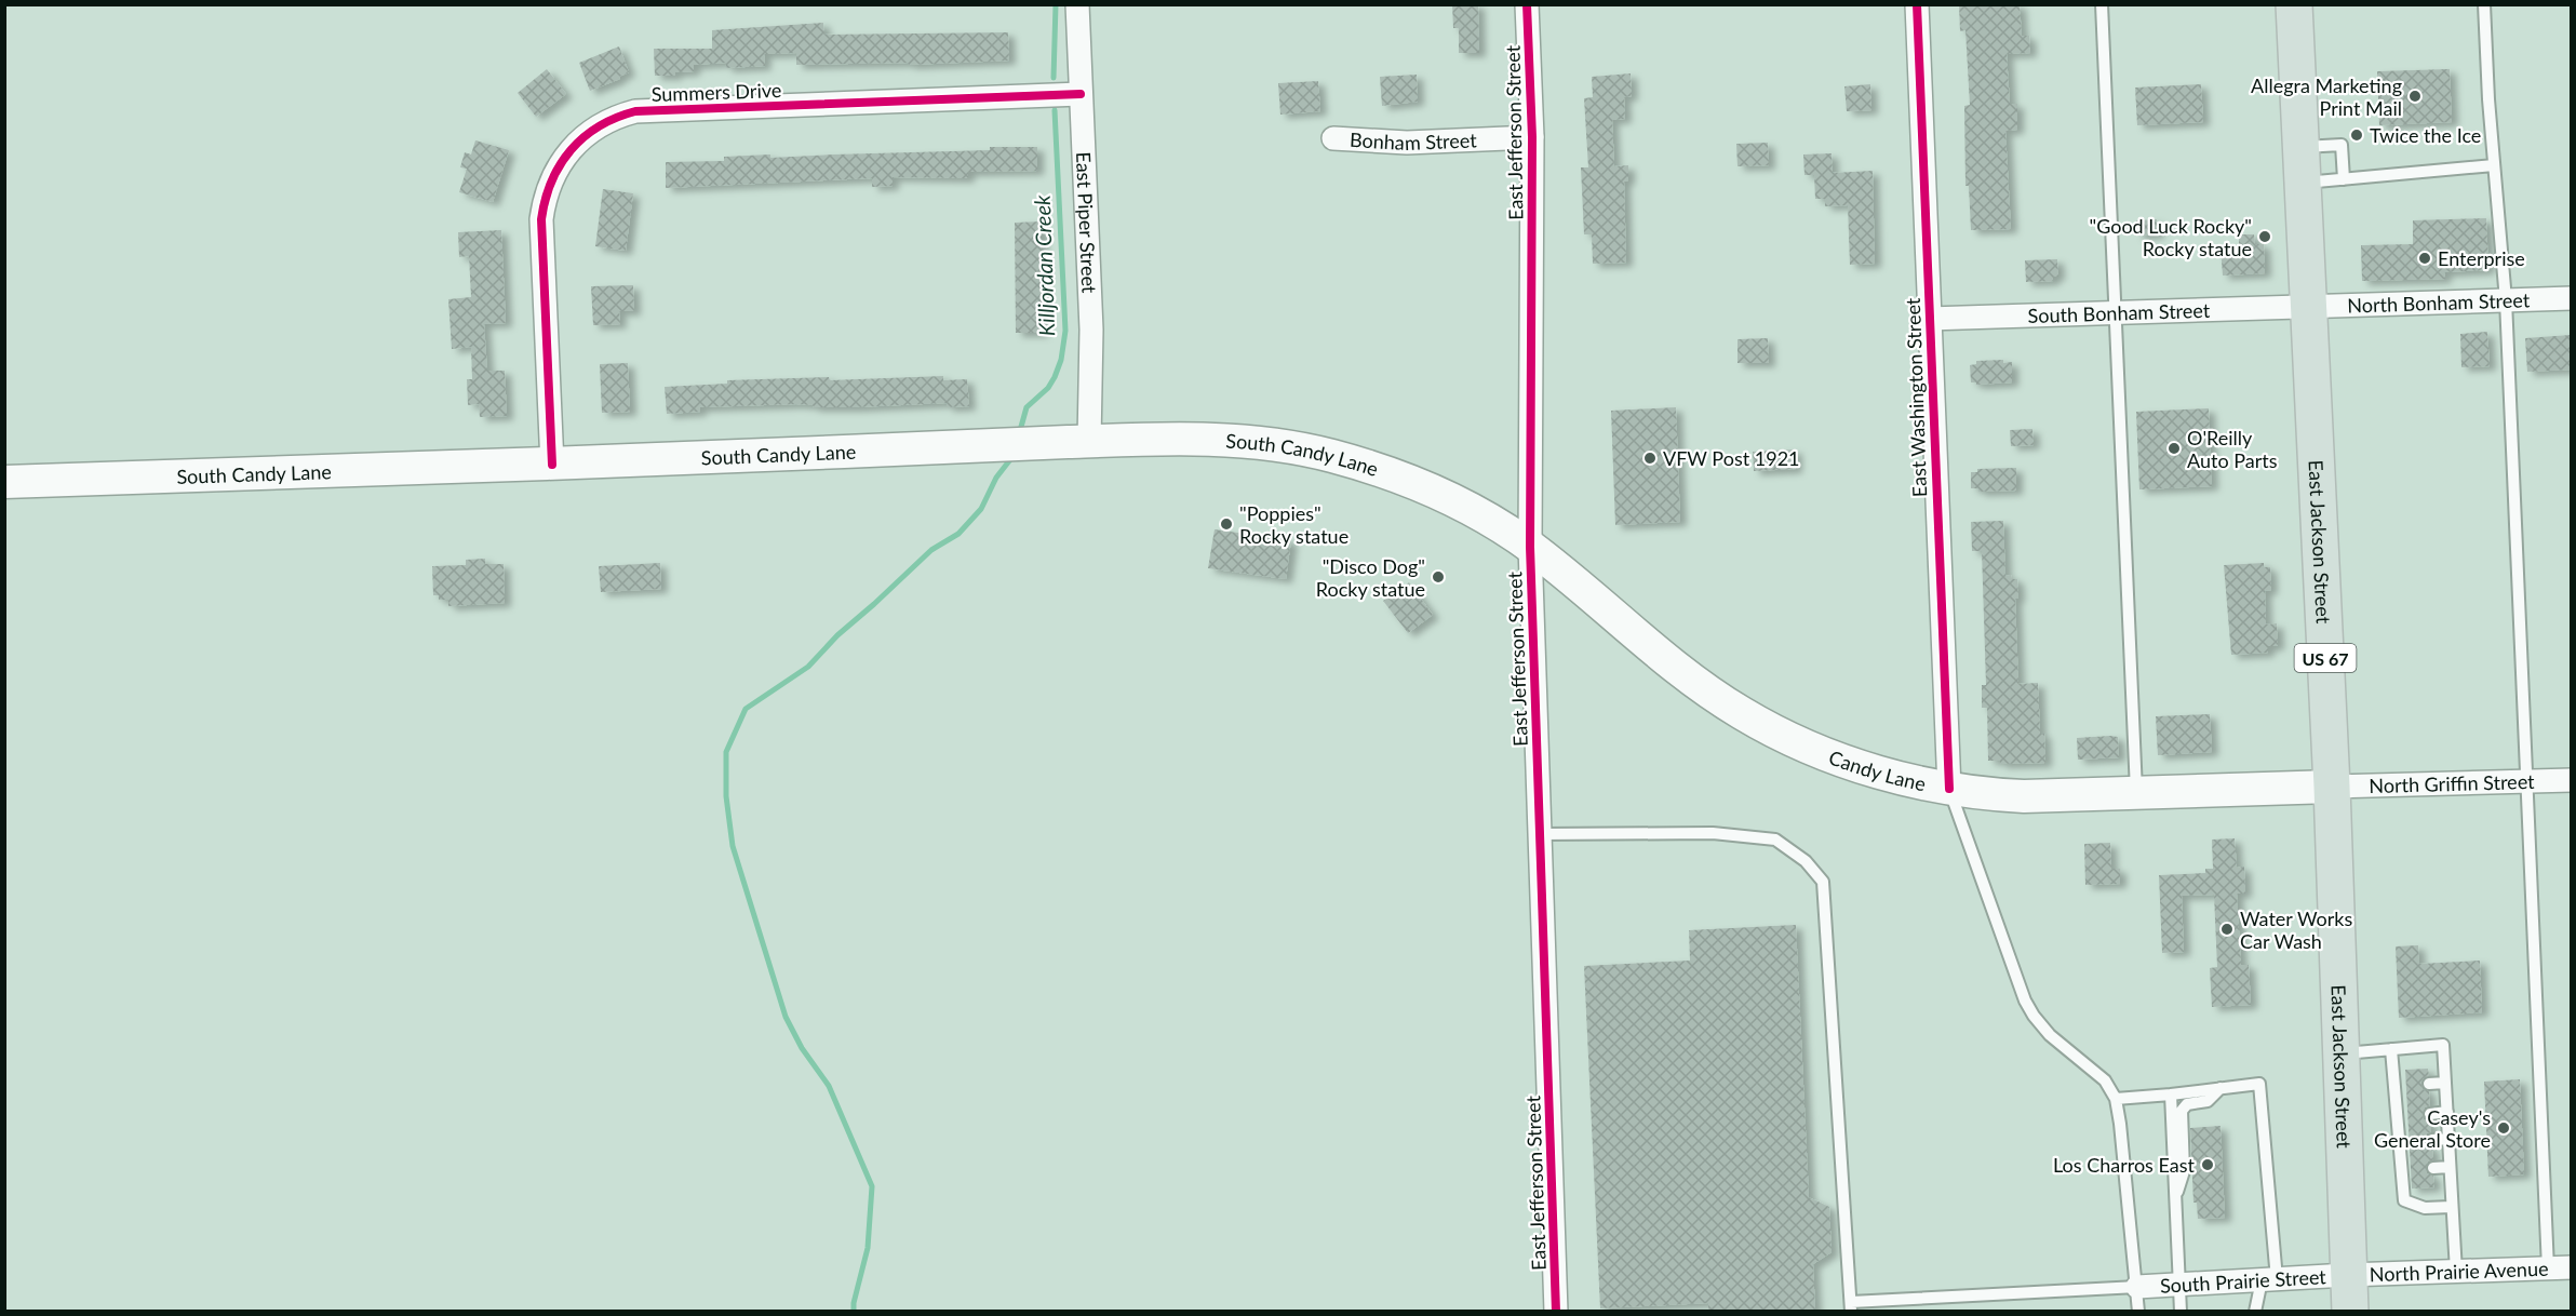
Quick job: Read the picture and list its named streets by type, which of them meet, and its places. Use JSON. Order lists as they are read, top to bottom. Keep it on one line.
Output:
{"streets":{"highway":["East Jackson Street","US 67"],"main road":["South Candy Lane","Candy Lane"],"street":["Summers Drive","East Jefferson Street","Bonham Street","East Piper Street","North Bonham Street","South Bonham Street","East Washington Street","North Griffin Street","North Prairie Avenue","South Prairie Street"]},"crossings":[["Summers Drive","East Piper Street"],["Summers Drive","South Candy Lane"],["East Jefferson Street","Bonham Street"],["East Jefferson Street","South Candy Lane"],["East Jefferson Street","Candy Lane"],["East Piper Street","South Candy Lane"],["North Bonham Street","South Bonham Street"],["North Bonham Street","East Jackson Street"],["South Bonham Street","East Washington Street"],["South Bonham Street","East Jackson Street"],["East Washington Street","Candy Lane"],["South Candy Lane","Candy Lane"],["East Jackson Street","Candy Lane"],["East Jackson Street","North Griffin Street"],["East Jackson Street","North Prairie Avenue"],["East Jackson Street","South Prairie Street"],["Candy Lane","North Griffin Street"],["North Prairie Avenue","South Prairie Street"]],"water":["Killjordan Creek"],"places":["Allegra Marketing Print Mail","Twice the Ice","\"Good Luck Rocky\" Rocky statue","Enterprise","O'Reilly Auto Parts","VFW Post 1921","\"Poppies\" Rocky statue","\"Disco Dog\" Rocky statue","Water Works Car Wash","Casey's General Store","Los Charros East"]}
